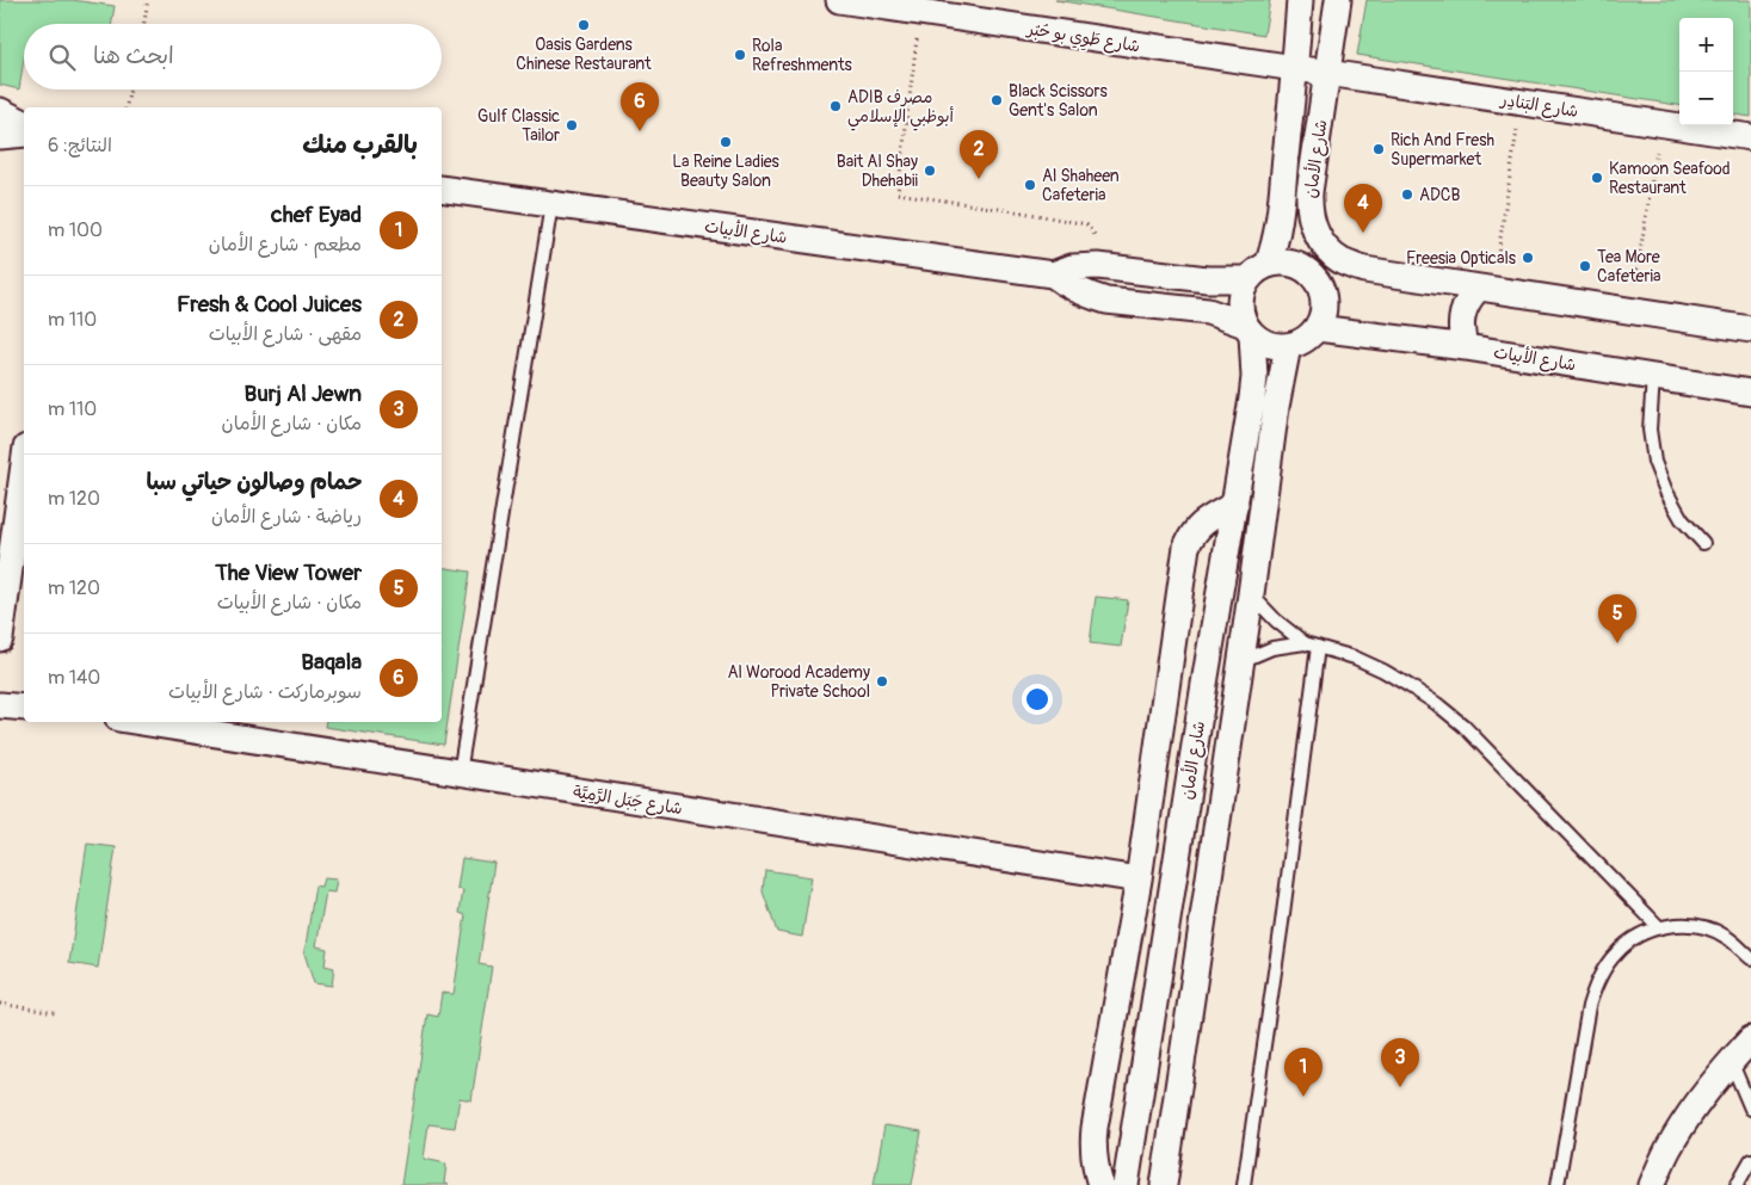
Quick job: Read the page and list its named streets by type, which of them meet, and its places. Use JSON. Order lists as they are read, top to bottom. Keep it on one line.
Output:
{"streets":{"street":["شارع طَوِي بو حُبُر","شارع البَنادِر","شارع الأمان","شارع الأبيات","شارع جَبَل الرَّمِيَّة"]},"crossings":[["شارع طَوِي بو حُبُر","شارع البَنادِر"],["شارع طَوِي بو حُبُر","شارع الأمان"],["شارع البَنادِر","شارع الأمان"],["شارع الأمان","شارع الأبيات"]],"places":["Oasis Gardens Chinese Restaurant","Rola Refreshments","Black Scissors Gent's Salon","ADIB مصرف أبوظبي الإسلامي","Gulf Classic Tailor","La Reine Ladies Beauty Salon","Rich And Fresh Supermarket","Bait Al Shay Dhehabii","Kamoon Seafood Restaurant","Al Shaheen Cafeteria","ADCB","Freesia Opticals","Tea More Cafeteria","Al Worood Academy Private School"],"page":{"map_buttons":["+","−"],"search":"ابحث هنا","pins":["6","2","4","5","3","1"],"heading":["بالقرب منك","النتائج: 6"],"list":[{"mark":"1","name":"chef Eyad","note":"مطعم · شارع الأمان","value":"100 m"},{"mark":"2","name":"Fresh & Cool Juices","note":"مقهى · شارع الأبيات","value":"110 m"},{"mark":"3","name":"Burj Al Jewn","note":"مكان · شارع الأمان","value":"110 m"},{"mark":"4","name":"حمام وصالون حياتي سبا","note":"رياضة · شارع الأمان","value":"120 m"},{"mark":"5","name":"The View Tower","note":"مكان · شارع الأبيات","value":"120 m"},{"mark":"6","name":"Baqala","note":"سوبرماركت · شارع الأبيات","value":"140 m"}]}}
